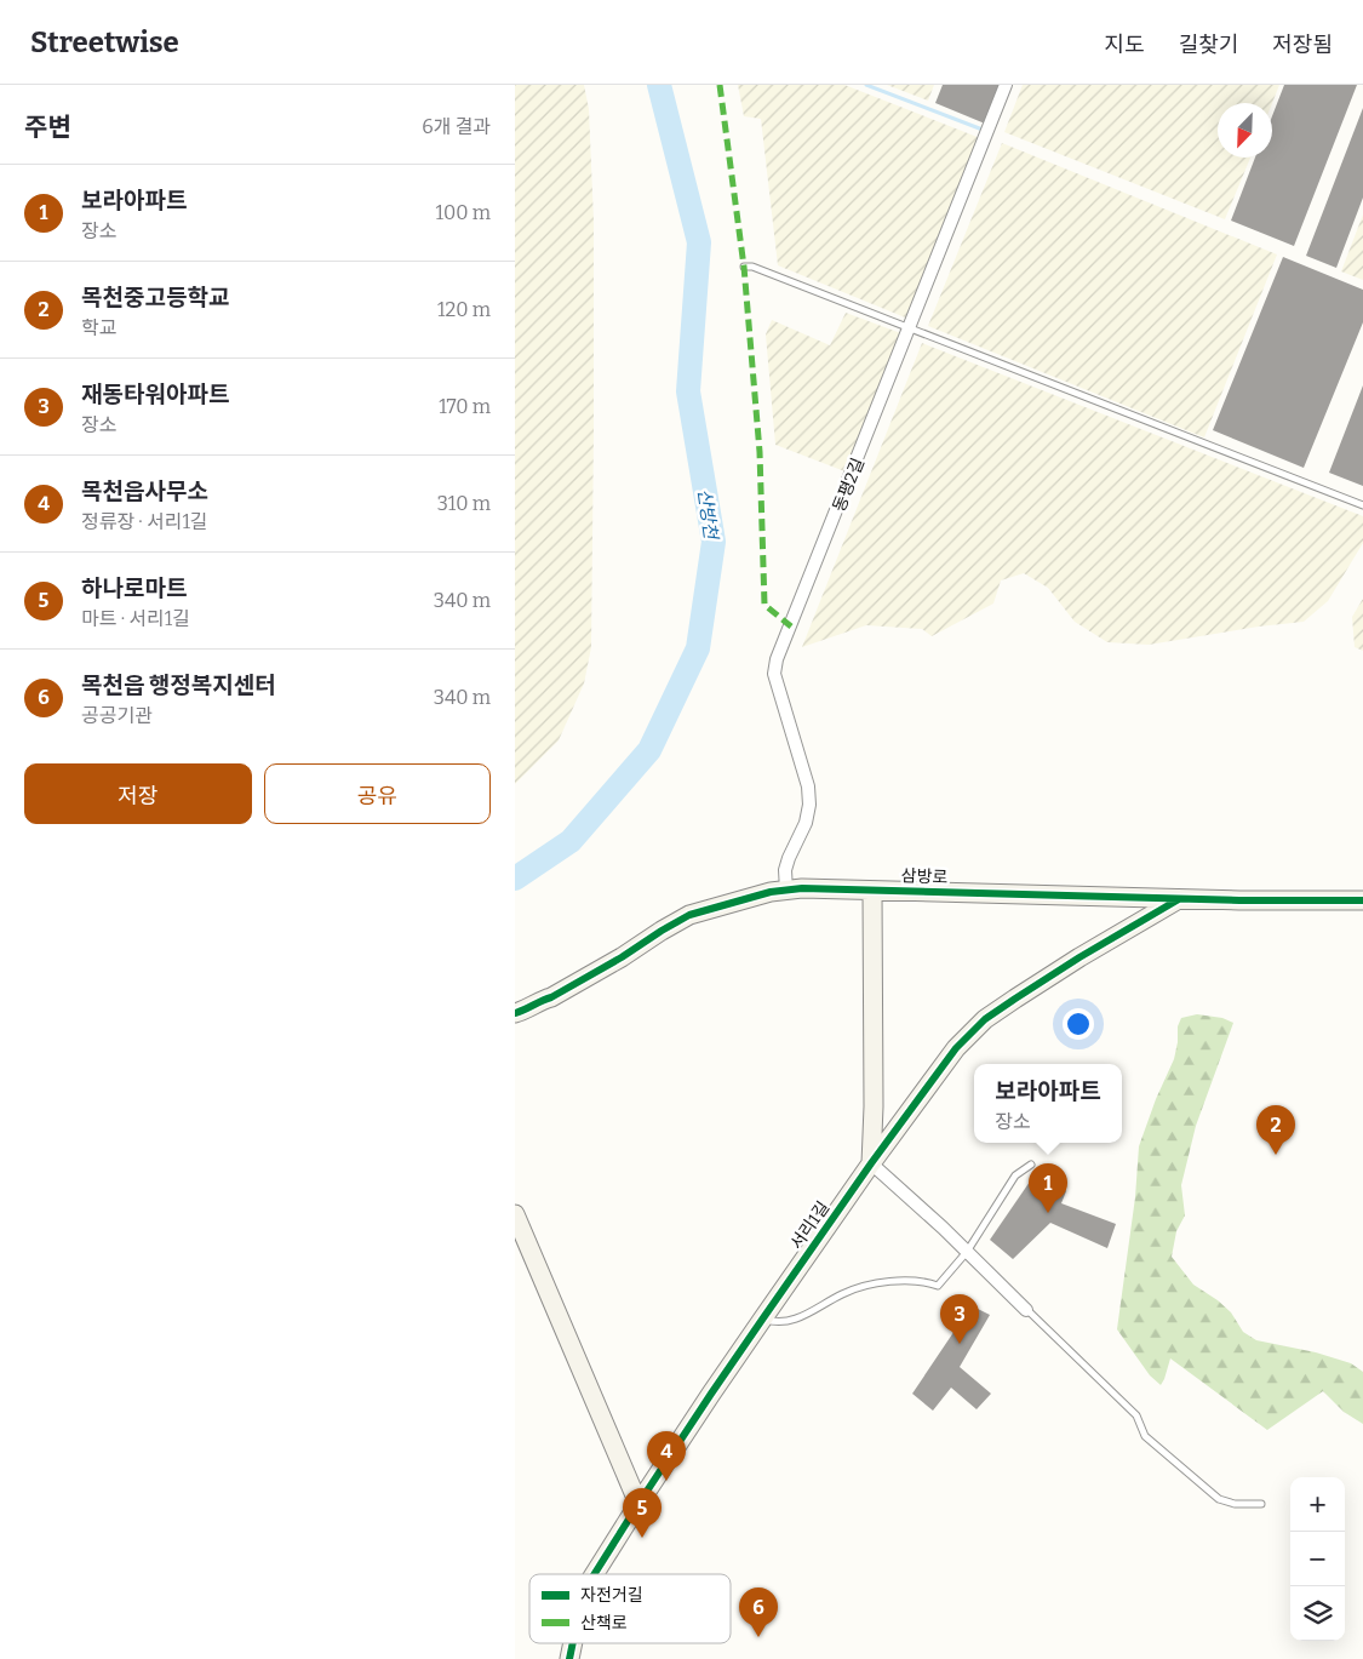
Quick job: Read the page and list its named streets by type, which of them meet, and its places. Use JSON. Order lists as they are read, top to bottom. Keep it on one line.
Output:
{"streets":{"street":["동평2길","삼방로","서리1길"]},"crossings":[["동평2길","삼방로"],["삼방로","서리1길"]],"water":["산방천"],"legend":["자전거길","산책로"],"north":"bottom left","page":{"header":"Streetwise","nav":["지도","길찾기","저장됨"],"heading":["주변","6개 결과"],"list":[{"mark":"1","name":"보라아파트","note":"장소","value":"100 m"},{"mark":"2","name":"목천중고등학교","note":"학교","value":"120 m"},{"mark":"3","name":"재동타워아파트","note":"장소","value":"170 m"},{"mark":"4","name":"목천읍사무소","note":"정류장 · 서리1길","value":"310 m"},{"mark":"5","name":"하나로마트","note":"마트 · 서리1길","value":"340 m"},{"mark":"6","name":"목천읍 행정복지센터","note":"공공기관","value":"340 m"}],"buttons":["저장","공유"],"popup":["보라아파트","장소"],"pins":["2","1","3","4","5","6"],"map_buttons":["+","−"]}}
